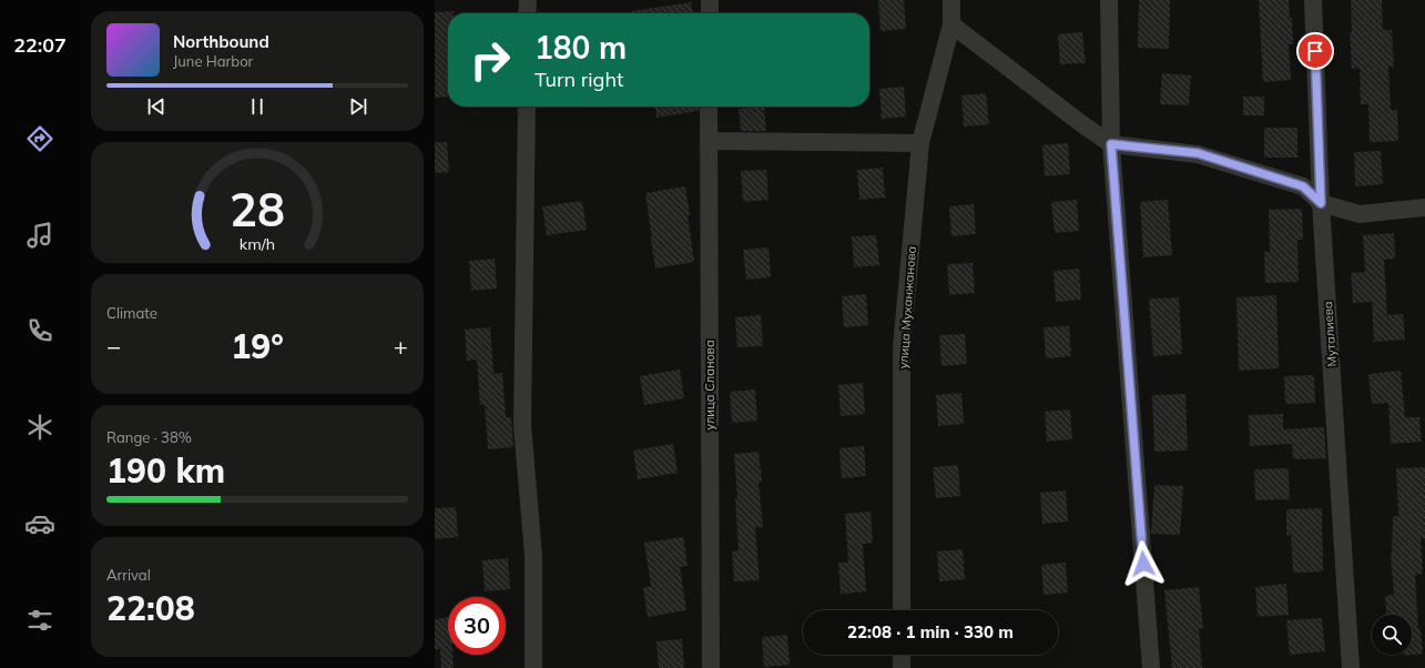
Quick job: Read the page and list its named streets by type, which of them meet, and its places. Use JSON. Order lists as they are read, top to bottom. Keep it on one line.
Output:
{"streets":{"street":["улица Муханжанова","Муталиева","улица Сланова"]},"page":{"tabs":"22:07","turn":["180 m","Turn right"],"song":["Northbound","June Harbor"],"tile":["Climate",["Range · 38%","190 km"],["Arrival","22:08"]],"heat":["−","19°","+"],"limit":"30","trip":"22:08 · 1 min · 330 m","gauge":["28","km/h"]}}
